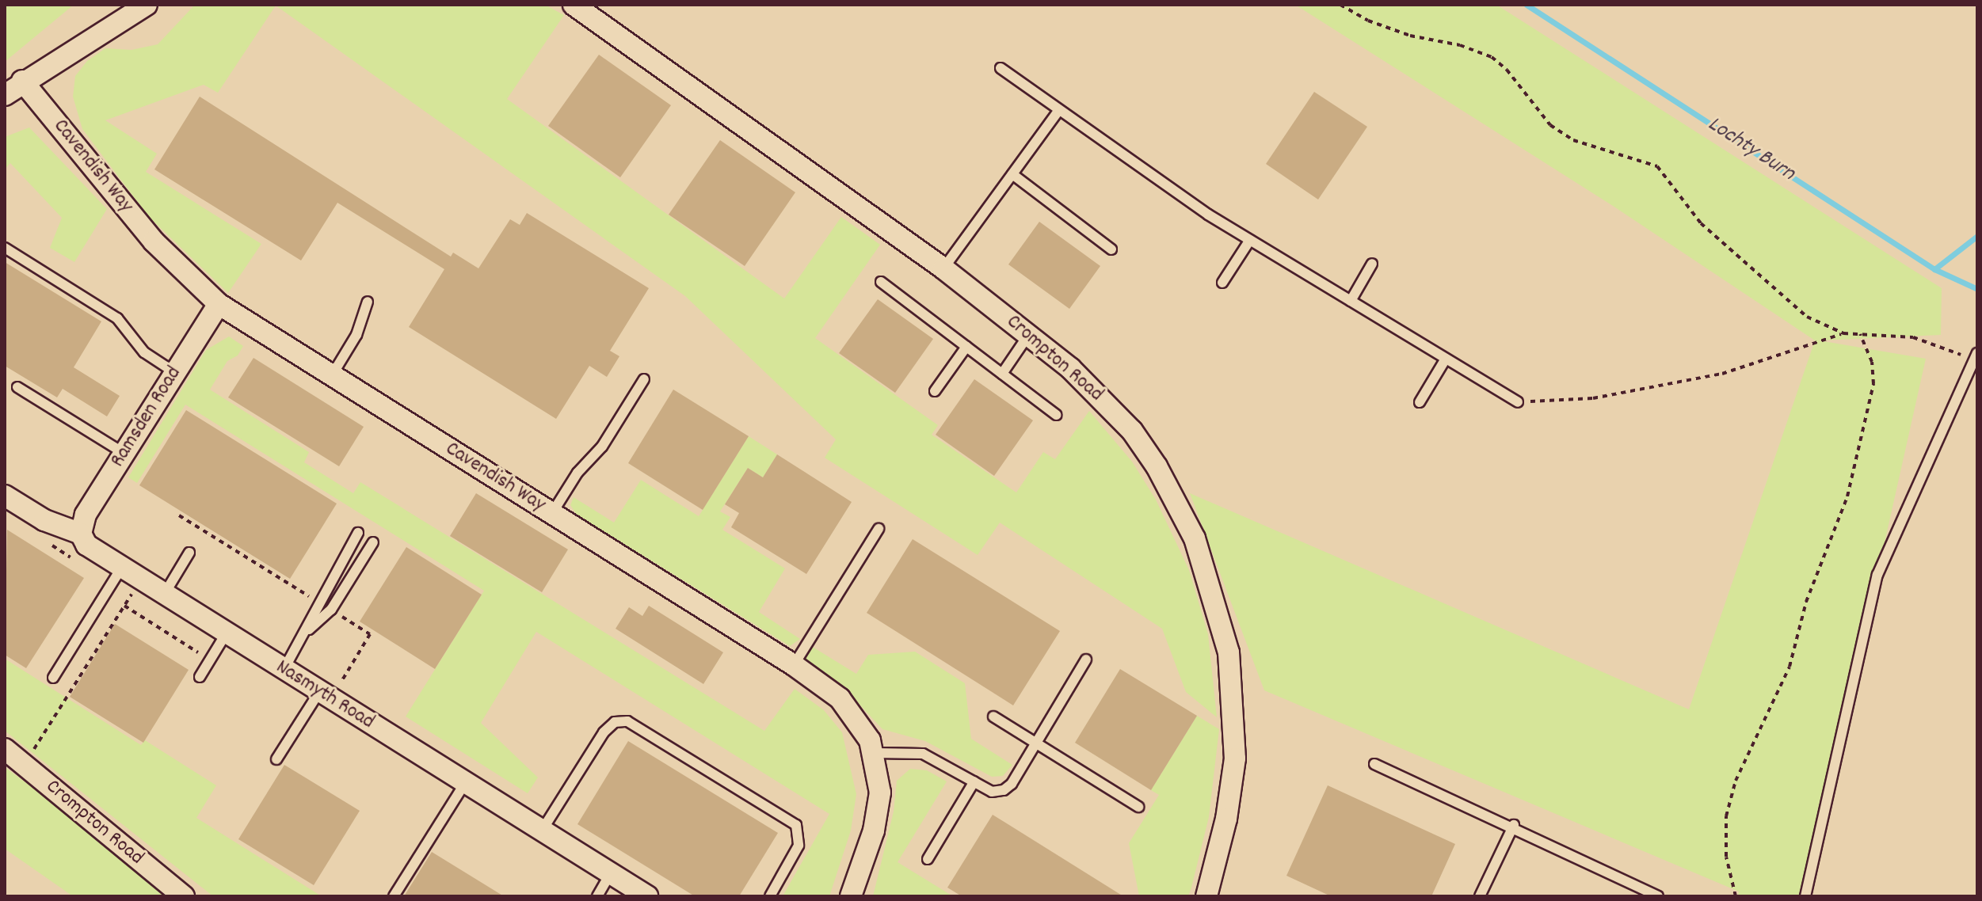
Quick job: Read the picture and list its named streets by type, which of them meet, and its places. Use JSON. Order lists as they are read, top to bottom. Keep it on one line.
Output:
{"streets":{"street":["Cavendish Way","Crompton Road","Ramsden Road","Nasmyth Road"]},"crossings":[["Cavendish Way","Ramsden Road"],["Ramsden Road","Nasmyth Road"]],"water":["Lochty Burn"]}
